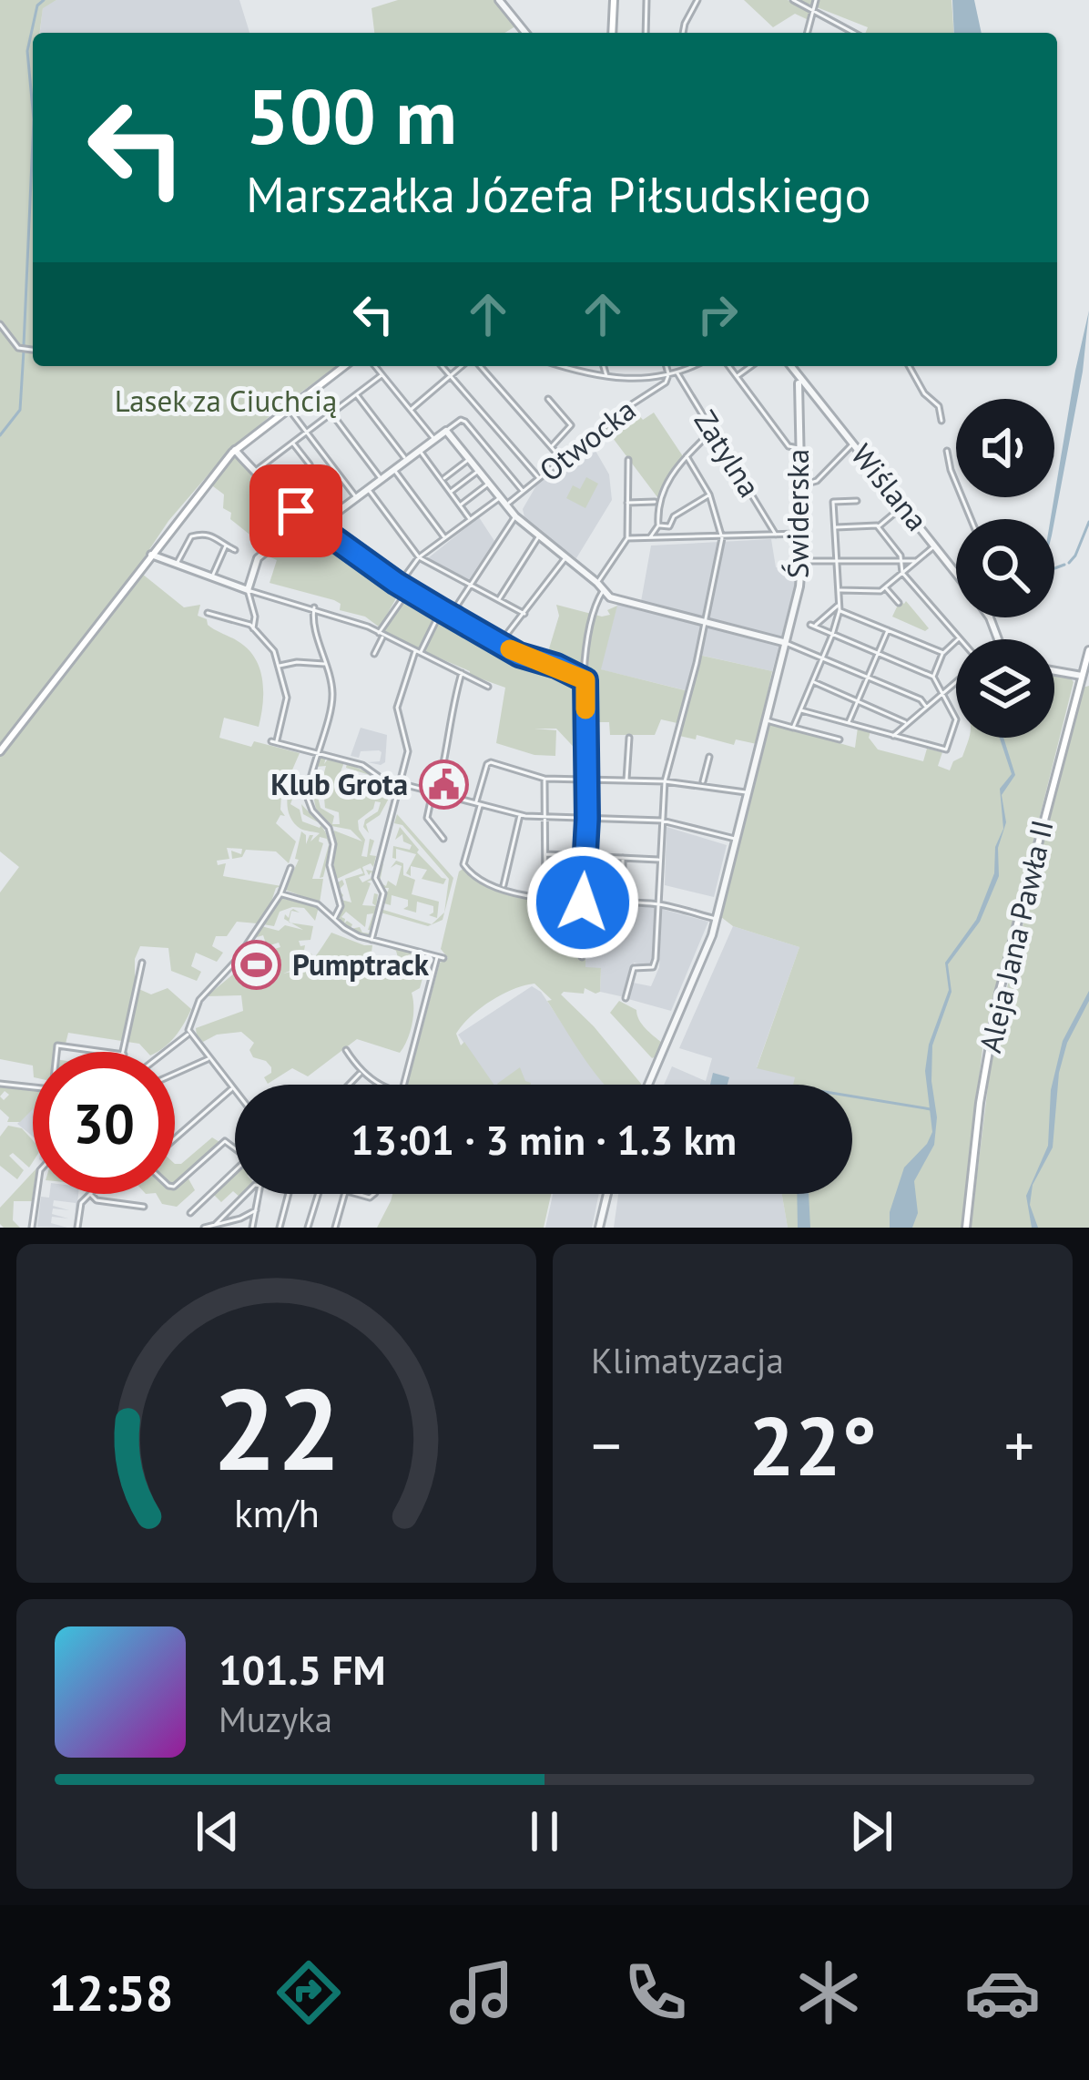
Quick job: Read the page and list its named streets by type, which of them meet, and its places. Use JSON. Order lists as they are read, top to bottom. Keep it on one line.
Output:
{"streets":{"main road":["Aleja Jana Pawła II"],"street":["Otwocka","Zatylna","Wiślana","Świderska"]},"crossings":[["Wiślana","Świderska"]],"parks":["Lasek za Ciuchcią"],"places":{"public building":["Klub Grota"],"sports":["Pumptrack"]},"page":{"turn":["500 m","Marszałka Józefa Piłsudskiego"],"limit":"30","trip":"13:01 · 3 min · 1.3 km","tile":"Klimatyzacja","heat":["−","22°","+"],"song":["101.5 FM","Muzyka"],"tabs":"12:58","gauge":["22","km/h"]}}
